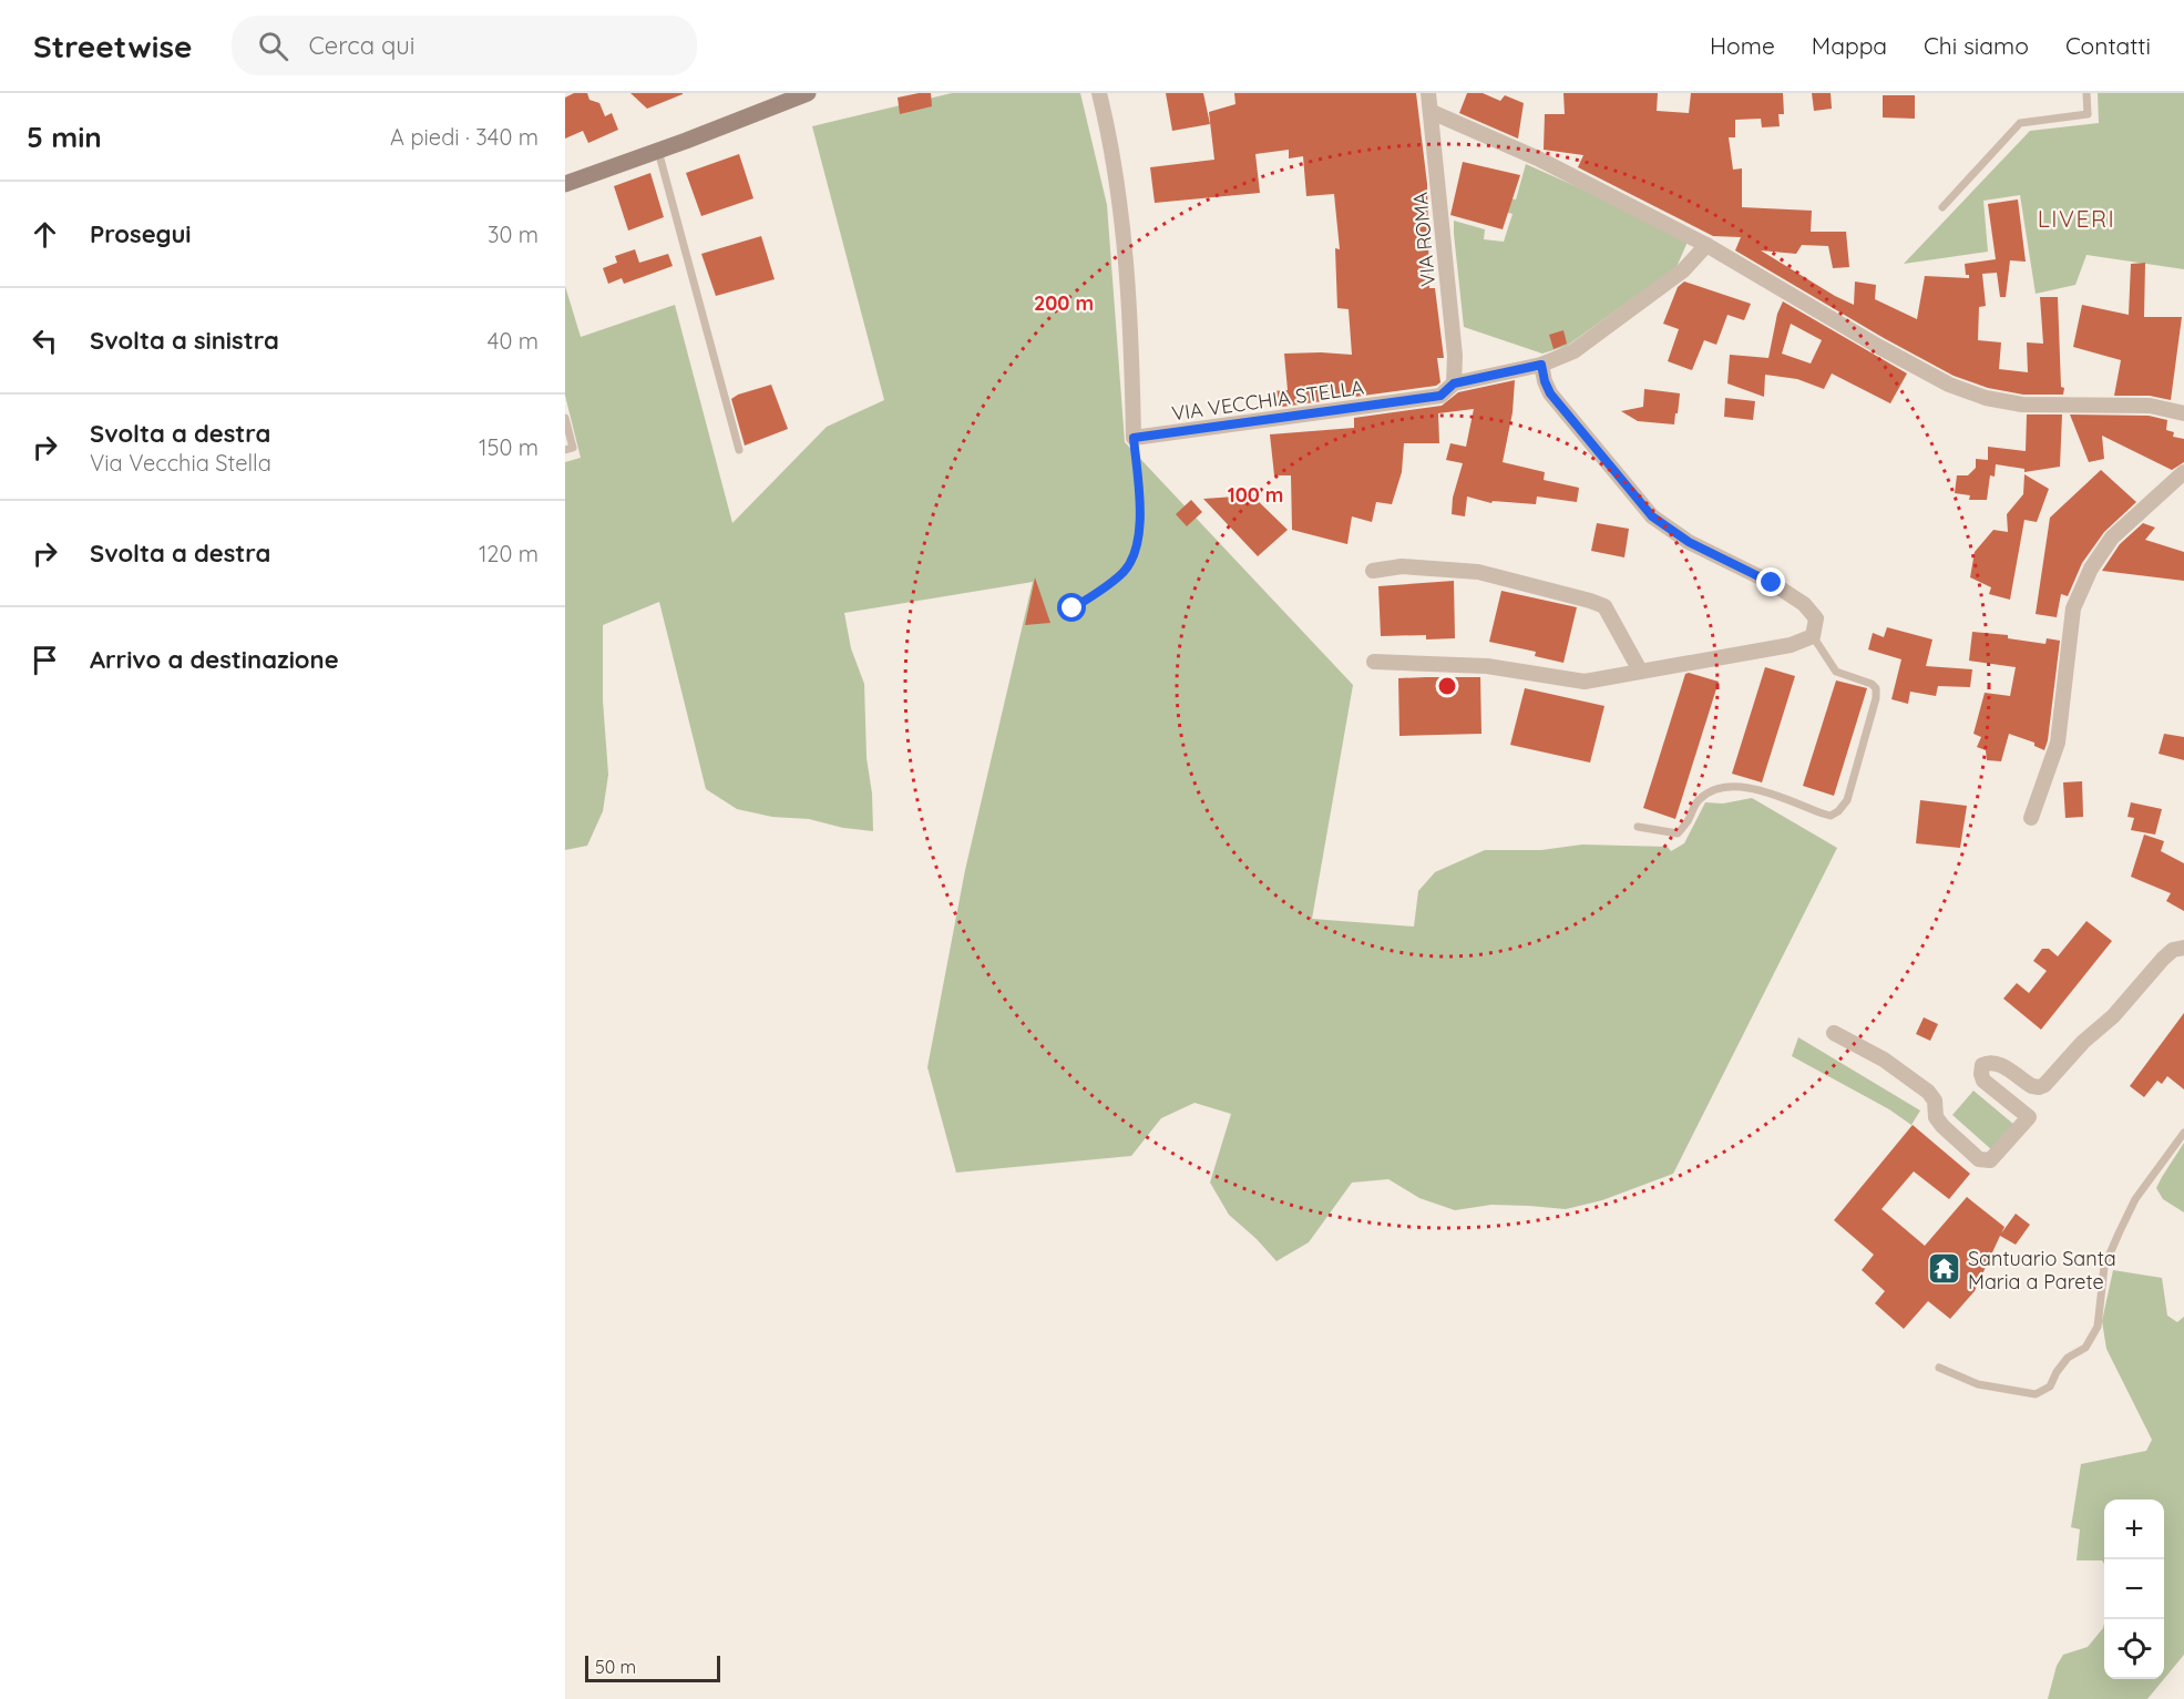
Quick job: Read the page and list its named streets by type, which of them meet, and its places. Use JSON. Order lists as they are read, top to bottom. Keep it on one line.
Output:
{"streets":{"street":["VIA ROMA","VIA VECCHIA STELLA"]},"crossings":[["VIA ROMA","VIA VECCHIA STELLA"]],"districts":["LIVERI"],"places":{"temple":["Santuario Santa Maria a Parete"]},"scale_bar":"50 m","page":{"header":"Streetwise","search":"Cerca qui","nav":["Home","Mappa","Chi siamo","Contatti"],"heading":["5 min","A piedi · 340 m"],"list":[["Prosegui","30 m"],["Svolta a sinistra","40 m"],["Svolta a destra","Via Vecchia Stella","150 m"],["Svolta a destra","120 m"],"Arrivo a destinazione"],"map_buttons":["+","−"],"scale":"50 m"},"rings":["200 m","100 m"]}
